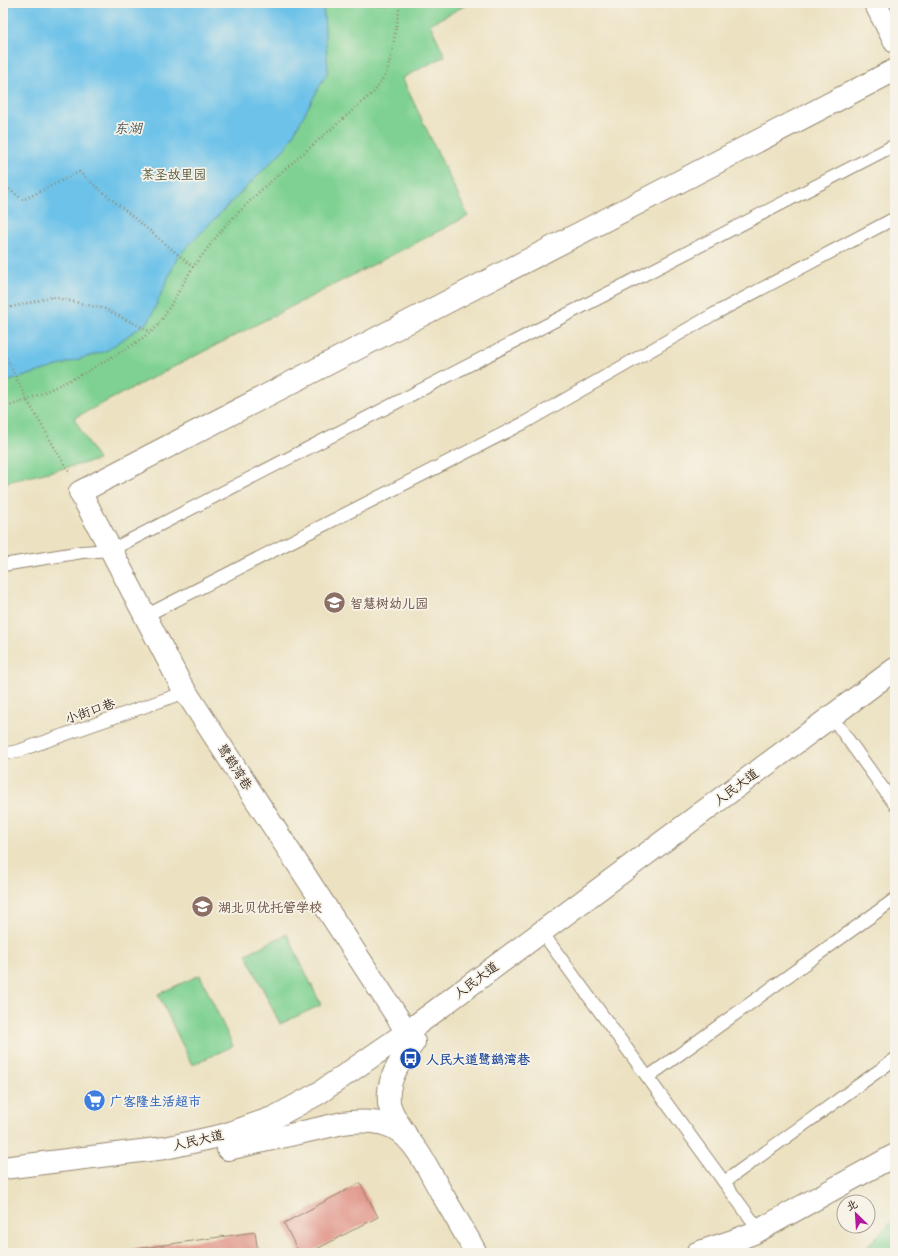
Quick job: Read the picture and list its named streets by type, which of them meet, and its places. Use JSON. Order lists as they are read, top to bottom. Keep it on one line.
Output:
{"streets":{"street":["鹭鹚湾巷","人民大道"],"lane":["小街口巷"]},"crossings":[["小街口巷","鹭鹚湾巷"],["鹭鹚湾巷","人民大道"]],"water":["东湖"],"parks":["茶圣故里园"],"places":{"school or university":["智慧树幼儿园","湖北贝优托管学校"],"bus stop":["人民大道鹭鹚湾巷"],"supermarket":["广客隆生活超市"]},"north":"top left"}
